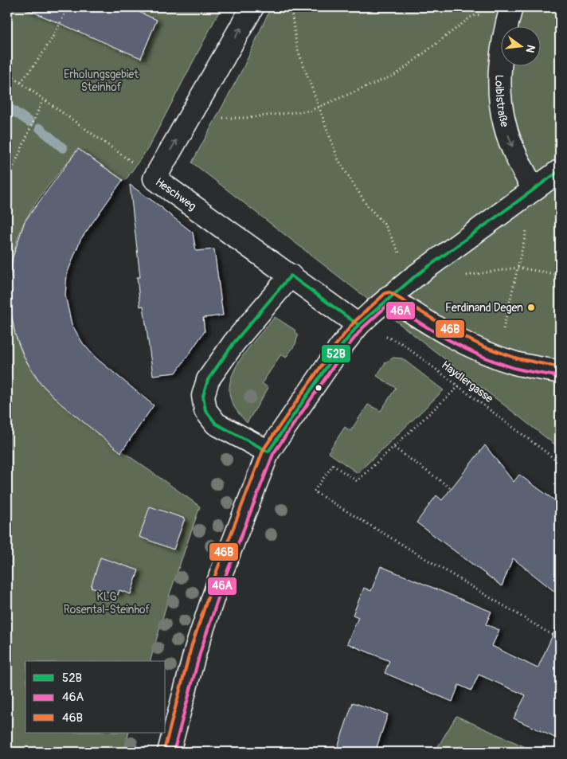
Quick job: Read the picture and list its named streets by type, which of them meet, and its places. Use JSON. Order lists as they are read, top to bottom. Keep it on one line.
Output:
{"streets":{"street":["Loiblstraße","Heschweg"],"path":["Haydlergasse"]},"crossings":[["Heschweg","Haydlergasse"]],"one_way":["Loiblstraße","Heschweg"],"parks":["Erholungsgebiet Steinhof","KLG Rosental-Steinhof"],"places":["Ferdinand Degen"],"lines":["transit line 52B","transit line 46B","transit line 46A"],"legend":["52B","46A","46B"],"north":"right"}
